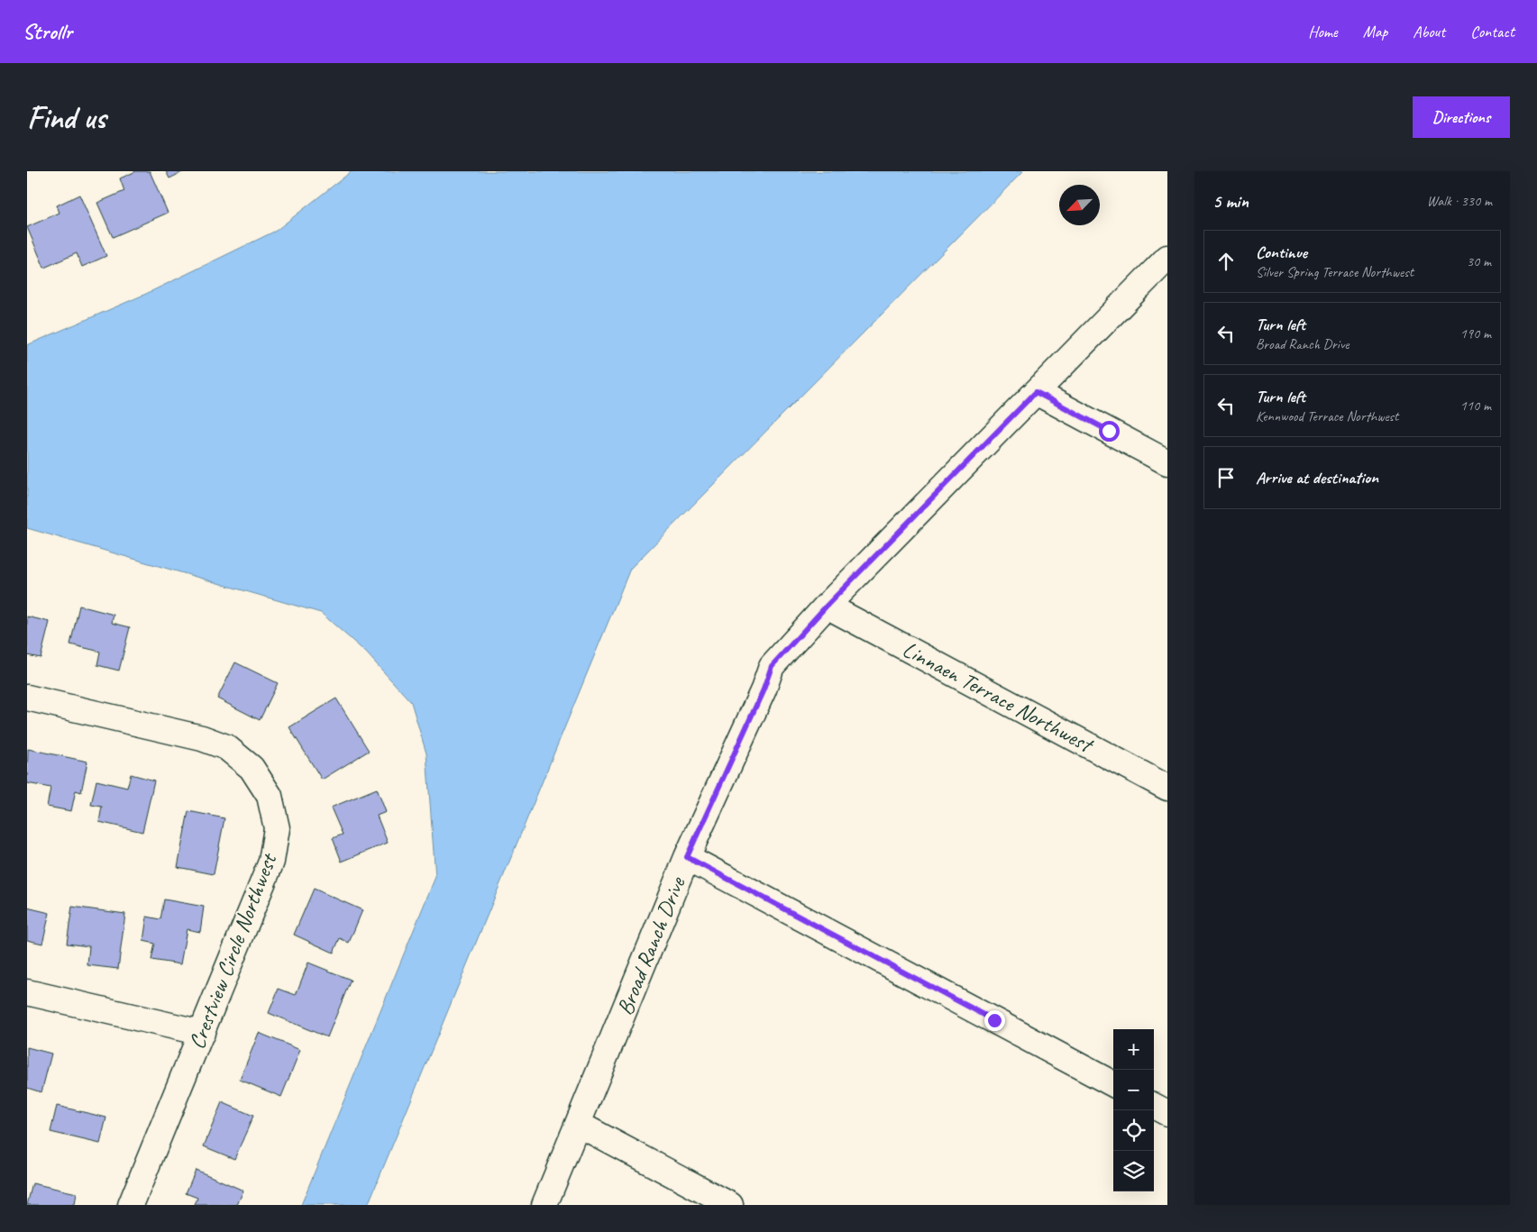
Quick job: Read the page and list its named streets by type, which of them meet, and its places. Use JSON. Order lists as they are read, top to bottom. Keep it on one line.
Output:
{"streets":{"street":["Linnaen Terrace Northwest","Broad Ranch Drive","Crestview Circle Northwest"]},"crossings":[["Linnaen Terrace Northwest","Broad Ranch Drive"]],"north":"bottom left","page":{"header":"Strollr","nav":["Home","Map","About","Contact"],"buttons":"Directions","title":"Find us","heading":["5 min","Walk · 330 m"],"list":[["Continue","Silver Spring Terrace Northwest","30 m"],["Turn left","Broad Ranch Drive","190 m"],["Turn left","Kennwood Terrace Northwest","110 m"],"Arrive at destination"],"map_buttons":["+","−"]}}
